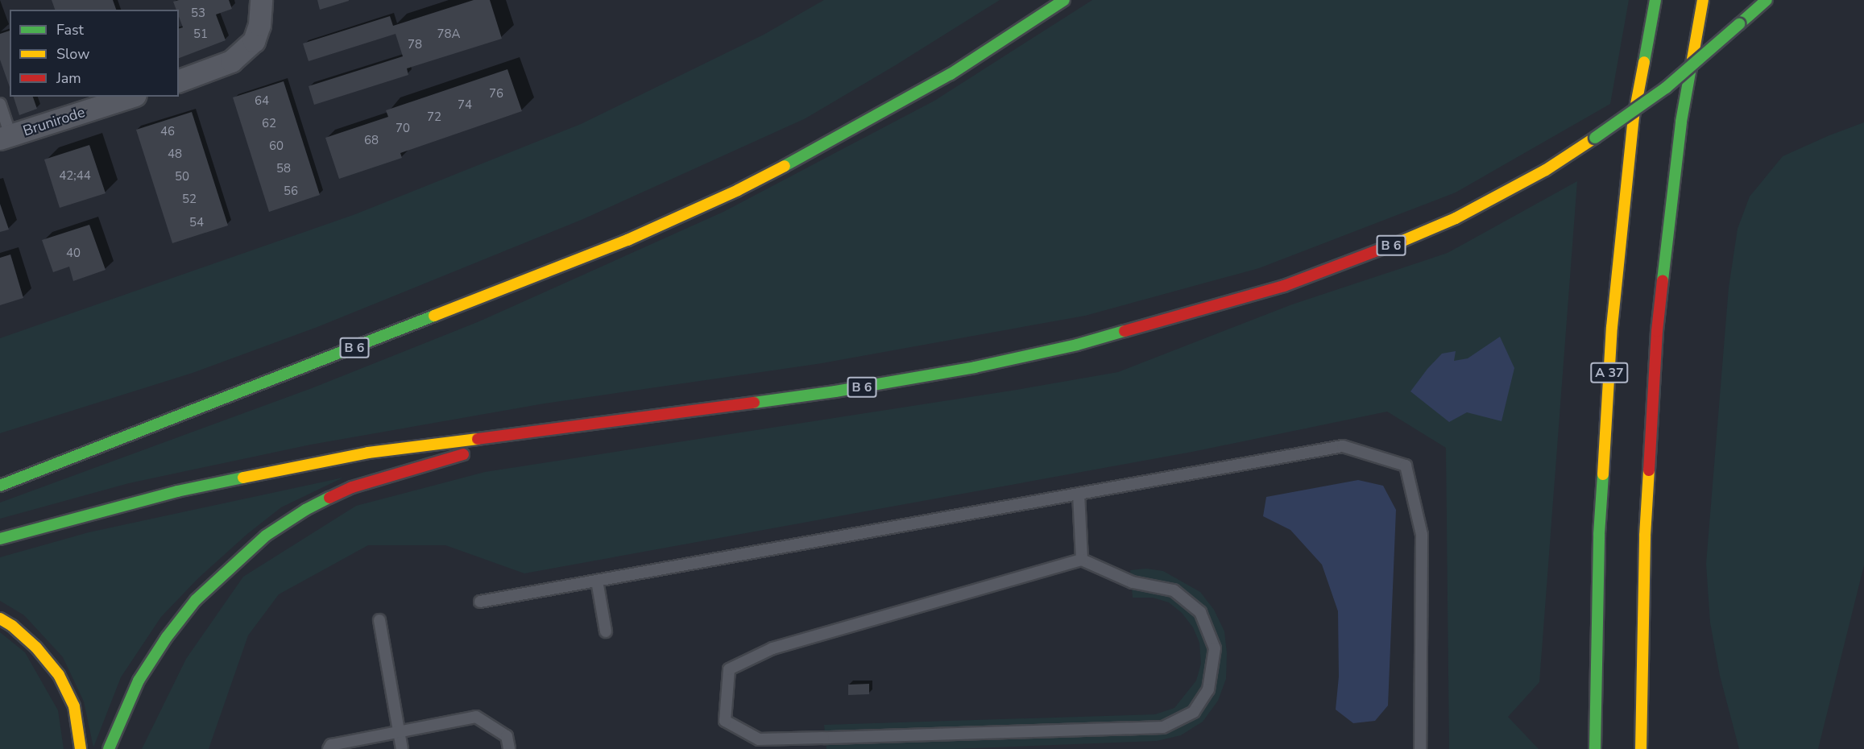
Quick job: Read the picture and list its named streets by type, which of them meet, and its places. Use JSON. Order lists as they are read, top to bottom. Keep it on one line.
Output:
{"streets":{"highway":["B 6","A 37"],"street":["Brunirode"]},"house_numbers":["53","51","78A","78","76","64","74","72","62","70","46","68","60","48","58","42;44","50","56","52","54","40"],"legend":["Fast","Slow","Jam"]}
